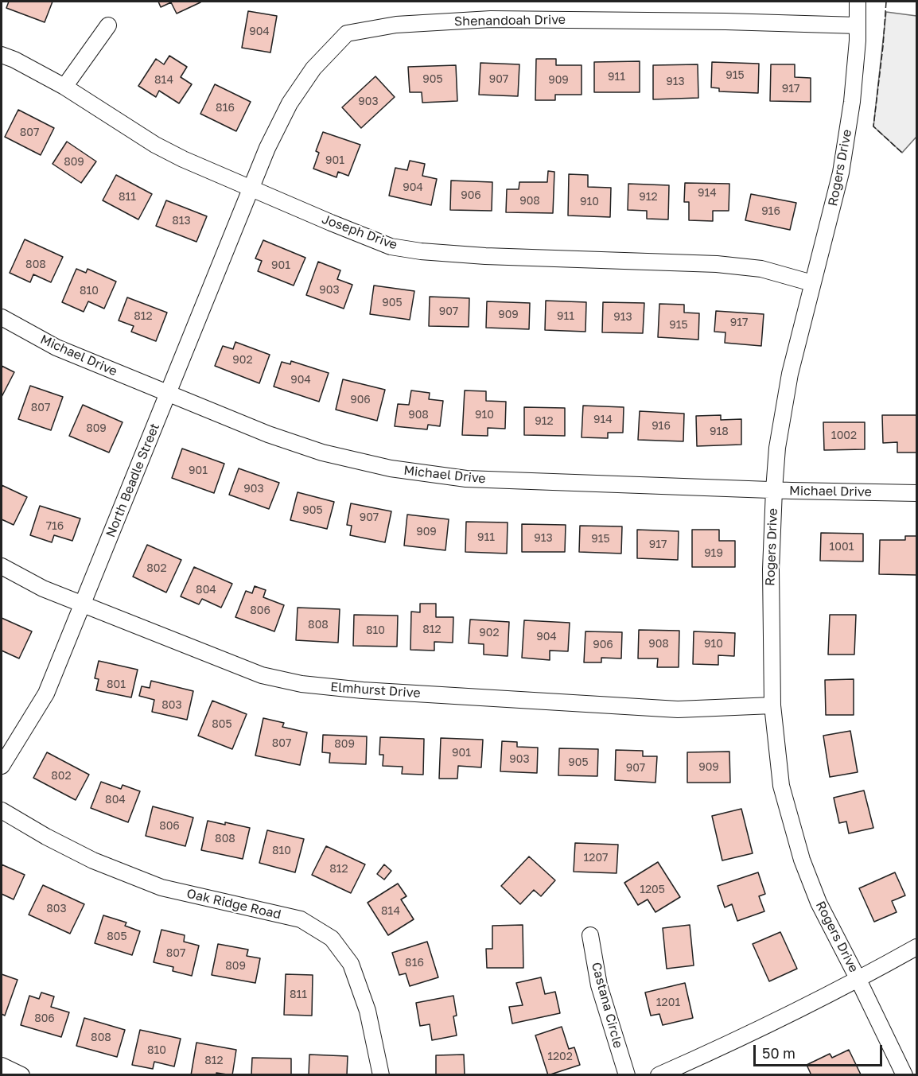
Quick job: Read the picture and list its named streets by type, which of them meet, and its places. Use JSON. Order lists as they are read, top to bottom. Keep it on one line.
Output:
{"streets":{"street":["Shenandoah Drive","Rogers Drive","Joseph Drive","Michael Drive","North Beadle Street","Elmhurst Drive","Oak Ridge Road","Castana Circle"]},"crossings":[["Shenandoah Drive","Rogers Drive"],["Shenandoah Drive","Joseph Drive"],["Shenandoah Drive","North Beadle Street"],["Rogers Drive","Joseph Drive"],["Rogers Drive","Michael Drive"],["Rogers Drive","Elmhurst Drive"],["Joseph Drive","North Beadle Street"],["Michael Drive","North Beadle Street"],["North Beadle Street","Elmhurst Drive"]],"house_numbers":["904","915","911","905","907","814","909","913","917","903","816","807","901","809","904","914","906","811","912","908","910","916","813","808","901","903","810","905","907","909","812","911","913","917","915","902","904","906","807","908","910","914","912","916","809","918","1002","901","903","905","907","716","909","911","913","915","917","1001","919","802","804","806","808","812","810","902","904","908","910","906","801","803","805","807","809","901","903","905","909","907","802","804","806","808","810","1207","812","1205","803","814","805","807","816","809","811","1201","806","808","810","1202","812"],"scale_bar":"50 m"}
